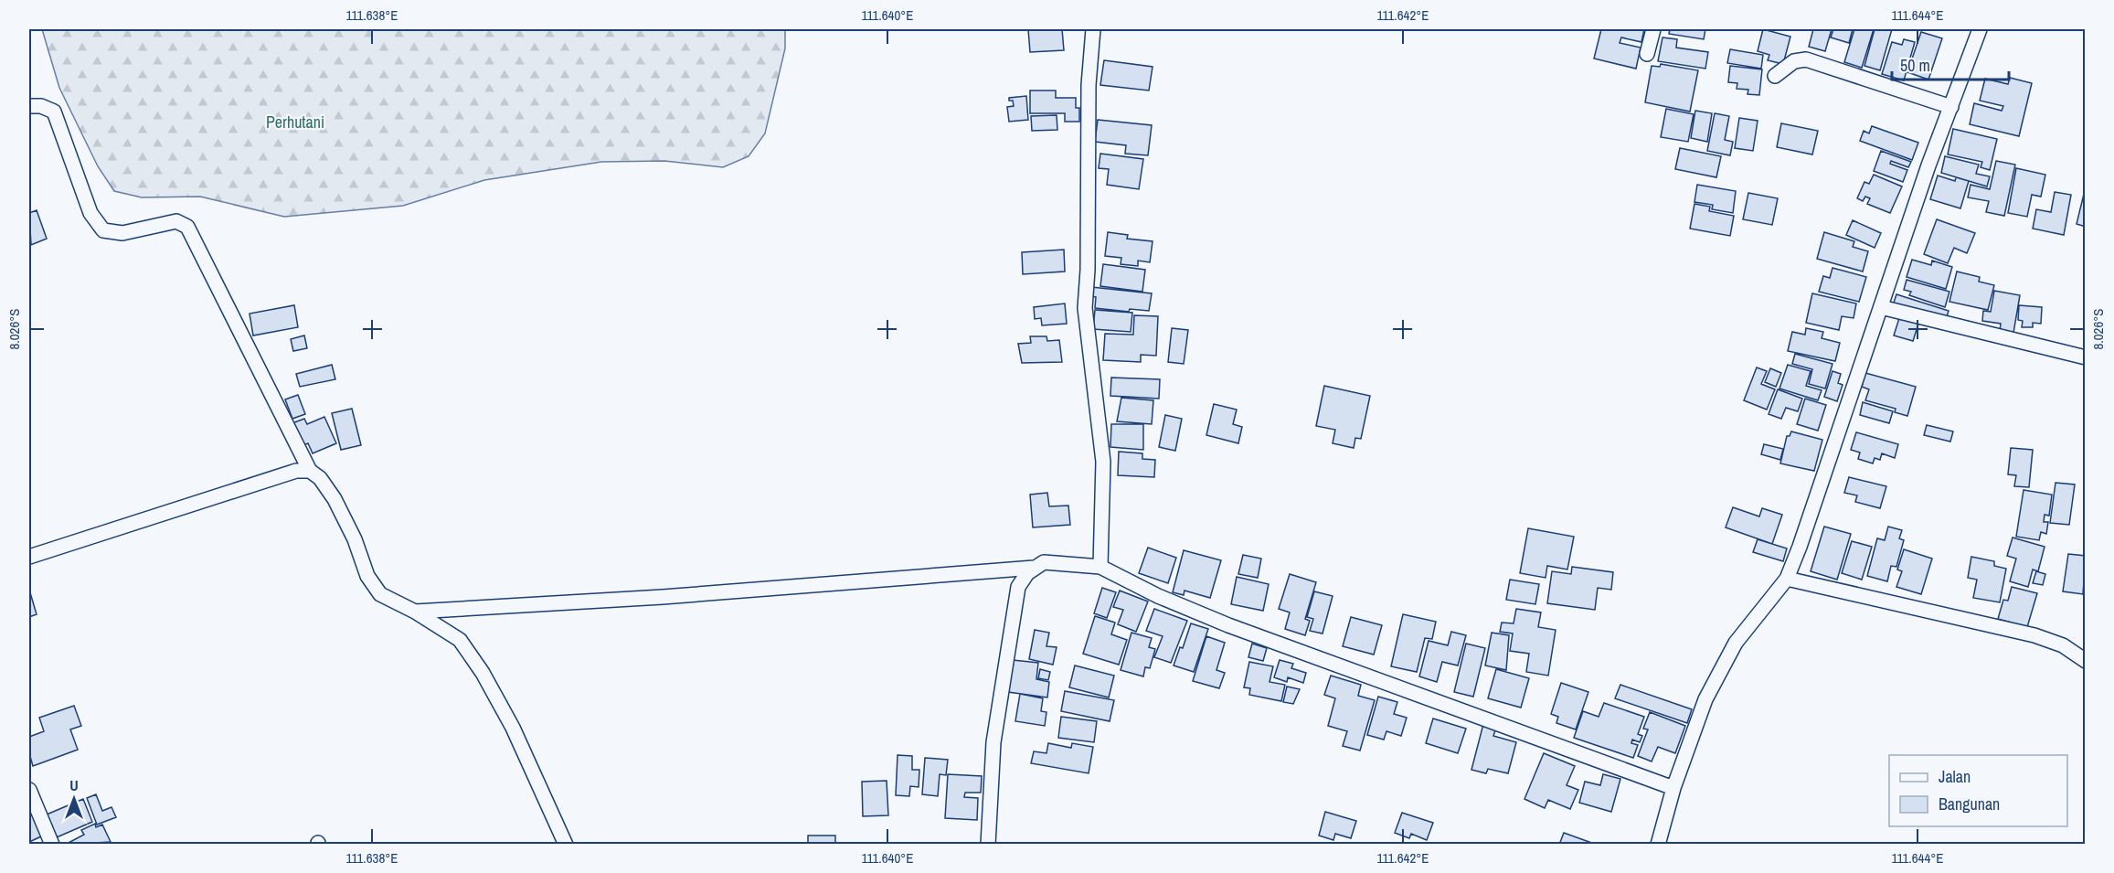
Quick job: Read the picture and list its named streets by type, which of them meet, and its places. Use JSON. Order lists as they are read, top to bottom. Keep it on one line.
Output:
{"parks":["Perhutani"],"legend":["Jalan","Bangunan"],"scale_bar":"50 m","north":"top","coordinates":["111.638°E","111.640°E","111.642°E","111.644°E","8.026°S"]}
